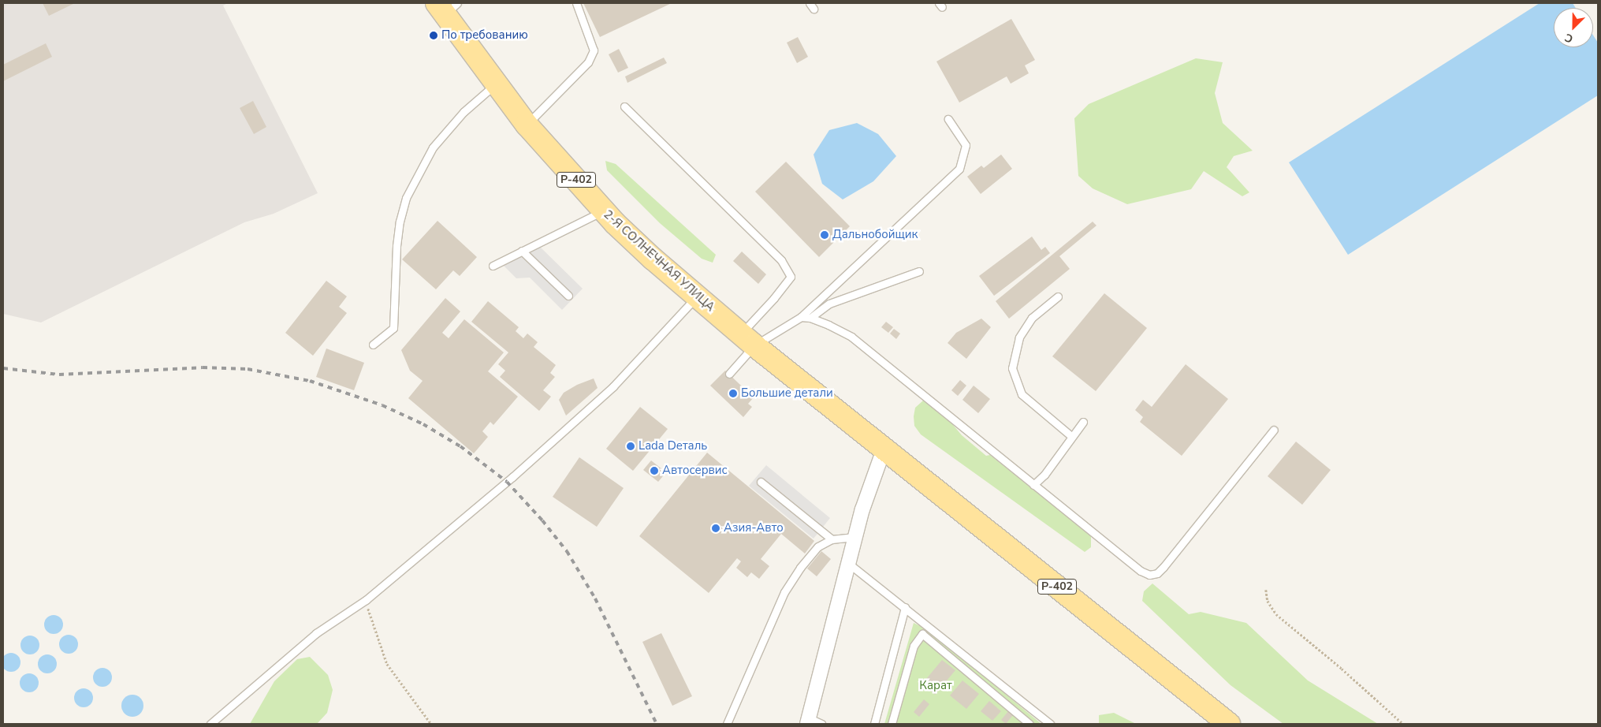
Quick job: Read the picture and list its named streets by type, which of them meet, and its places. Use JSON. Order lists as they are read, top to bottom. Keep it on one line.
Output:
{"streets":{"main road":["Р-402","2-Я СОЛНЕЧНАЯ УЛИЦА"]},"crossings":[["Р-402","2-Я СОЛНЕЧНАЯ УЛИЦА"]],"parks":["Карат"],"places":["По требованию","Дальнобойщик","Большие детали","Lada Dеталь","Автосервис","Азия-Авто"],"north":"bottom left"}
